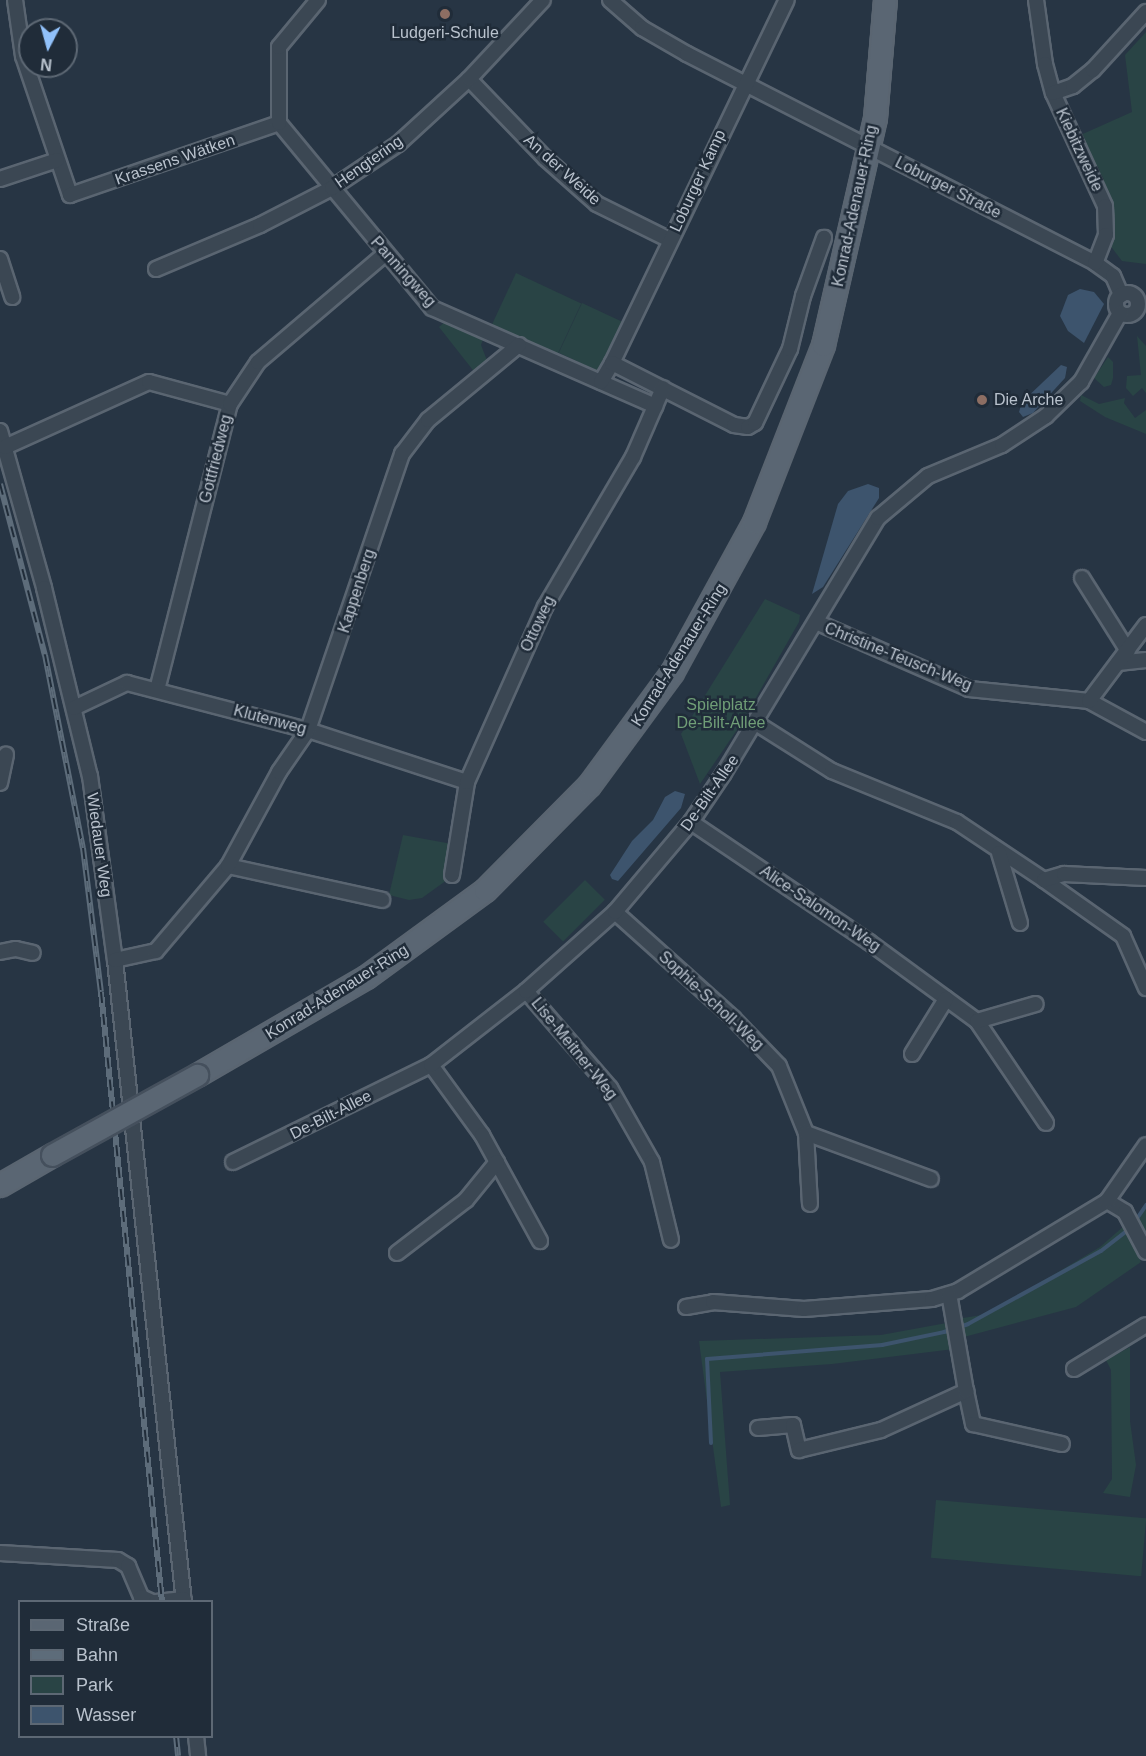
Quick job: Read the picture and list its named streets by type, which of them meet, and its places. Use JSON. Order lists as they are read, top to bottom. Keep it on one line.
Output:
{"streets":{"main road":["Konrad-Adenauer-Ring"],"street":["Kiebitzweide","Krassens Wätken","Hengtering","An der Weide","Loburger Kamp","Loburger Straße","Panningweg","Gottfriedweg","Kappenberg","Ottoweg","Christine-Teusch-Weg","Klutenweg","De-Bilt-Allee","Wiedauer Weg","Alice-Salomon-Weg","Sophie-Scholl-Weg","Lise-Meitner-Weg"]},"crossings":[["Kiebitzweide","Loburger Straße"],["Krassens Wätken","Panningweg"],["Hengtering","An der Weide"],["Hengtering","Panningweg"],["An der Weide","Loburger Kamp"],["Loburger Kamp","Loburger Straße"],["Loburger Straße","Konrad-Adenauer-Ring"],["Panningweg","Gottfriedweg"],["Panningweg","Kappenberg"],["Panningweg","Ottoweg"],["Gottfriedweg","Klutenweg"],["Kappenberg","Klutenweg"],["Kappenberg","Wiedauer Weg"],["Ottoweg","Klutenweg"],["Christine-Teusch-Weg","De-Bilt-Allee"],["Klutenweg","Wiedauer Weg"],["De-Bilt-Allee","Alice-Salomon-Weg"],["De-Bilt-Allee","Sophie-Scholl-Weg"],["De-Bilt-Allee","Lise-Meitner-Weg"]],"parks":["Spielplatz De-Bilt-Allee"],"places":["Ludgeri-Schule","Die Arche"],"legend":["Straße","Bahn","Park","Wasser"],"north":"bottom"}
